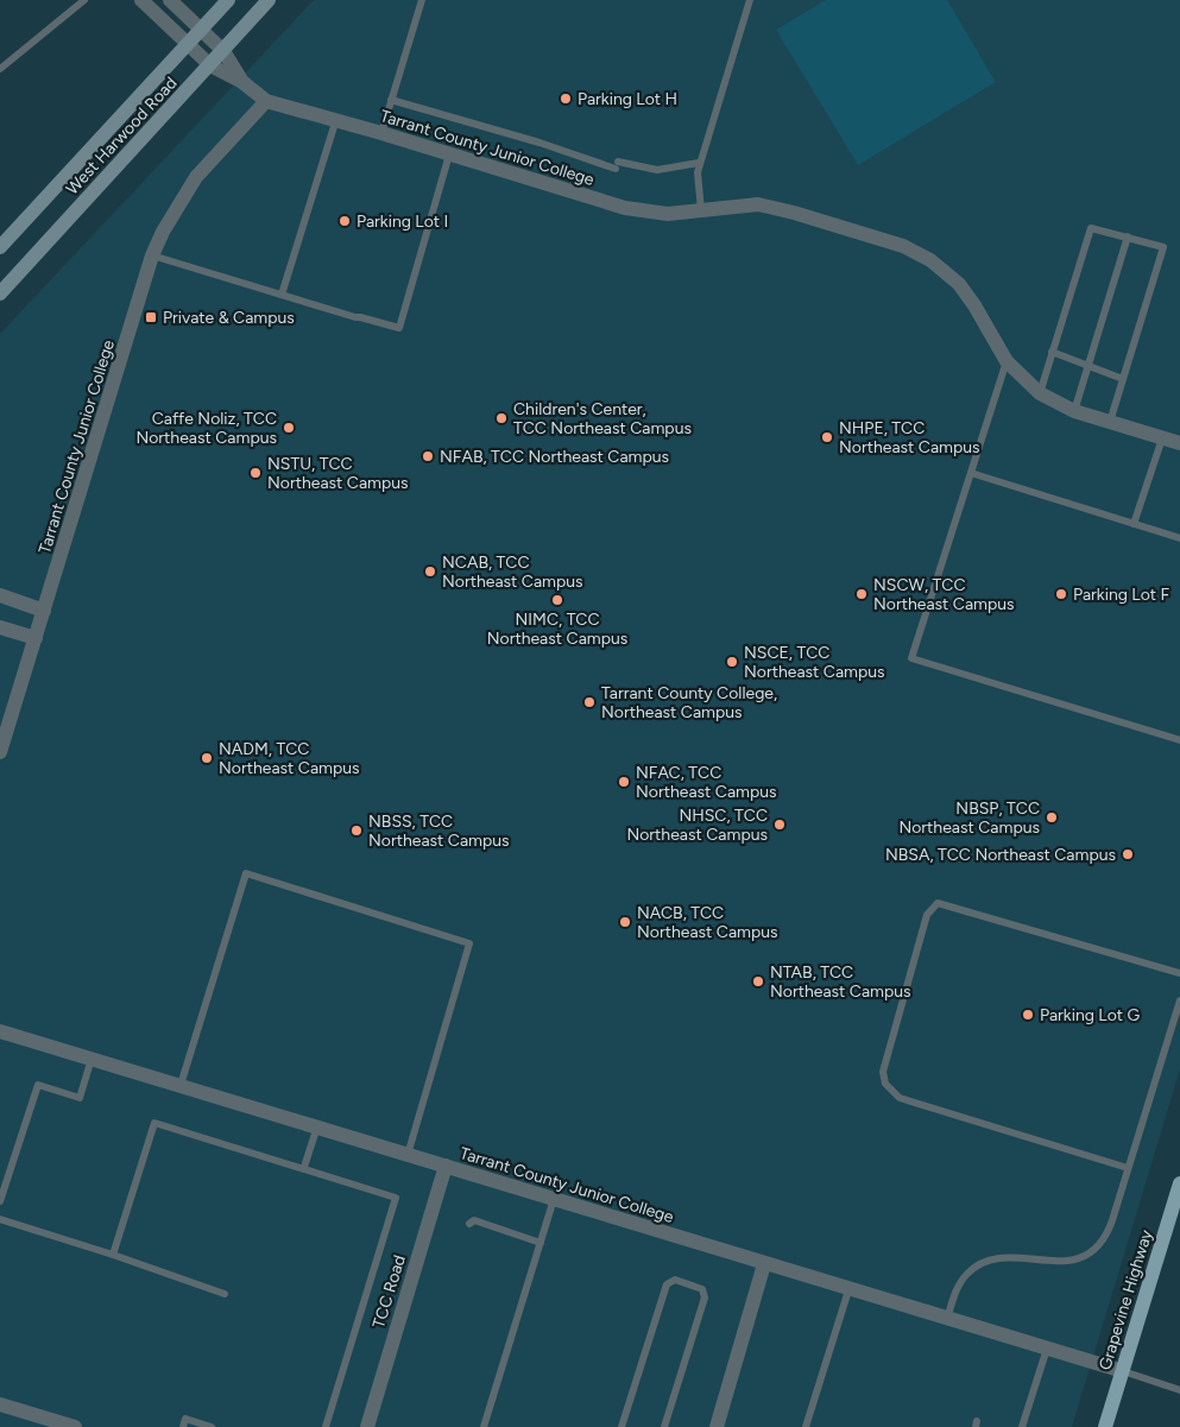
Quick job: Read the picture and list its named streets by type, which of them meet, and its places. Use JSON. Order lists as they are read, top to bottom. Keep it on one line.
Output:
{"streets":{"main road":["West Harwood Road","Grapevine Highway"],"street":["Tarrant County Junior College","TCC Road"]},"crossings":[["Tarrant County Junior College","TCC Road"],["Tarrant County Junior College","Grapevine Highway"]],"places":{"other":["Parking Lot H","Parking Lot I","Children's Center, TCC Northeast Campus","Caffe Noliz, TCC Northeast Campus","NHPE, TCC Northeast Campus","NFAB, TCC Northeast Campus","NSTU, TCC Northeast Campus","NCAB, TCC Northeast Campus","NSCW, TCC Northeast Campus","Parking Lot F","NIMC, TCC Northeast Campus","NSCE, TCC Northeast Campus","Tarrant County College, Northeast Campus","NADM, TCC Northeast Campus","NFAC, TCC Northeast Campus","NBSP, TCC Northeast Campus","NHSC, TCC Northeast Campus","NBSS, TCC Northeast Campus","NBSA, TCC Northeast Campus","NACB, TCC Northeast Campus","NTAB, TCC Northeast Campus","Parking Lot G"],"transit":["Private & Campus"]}}
